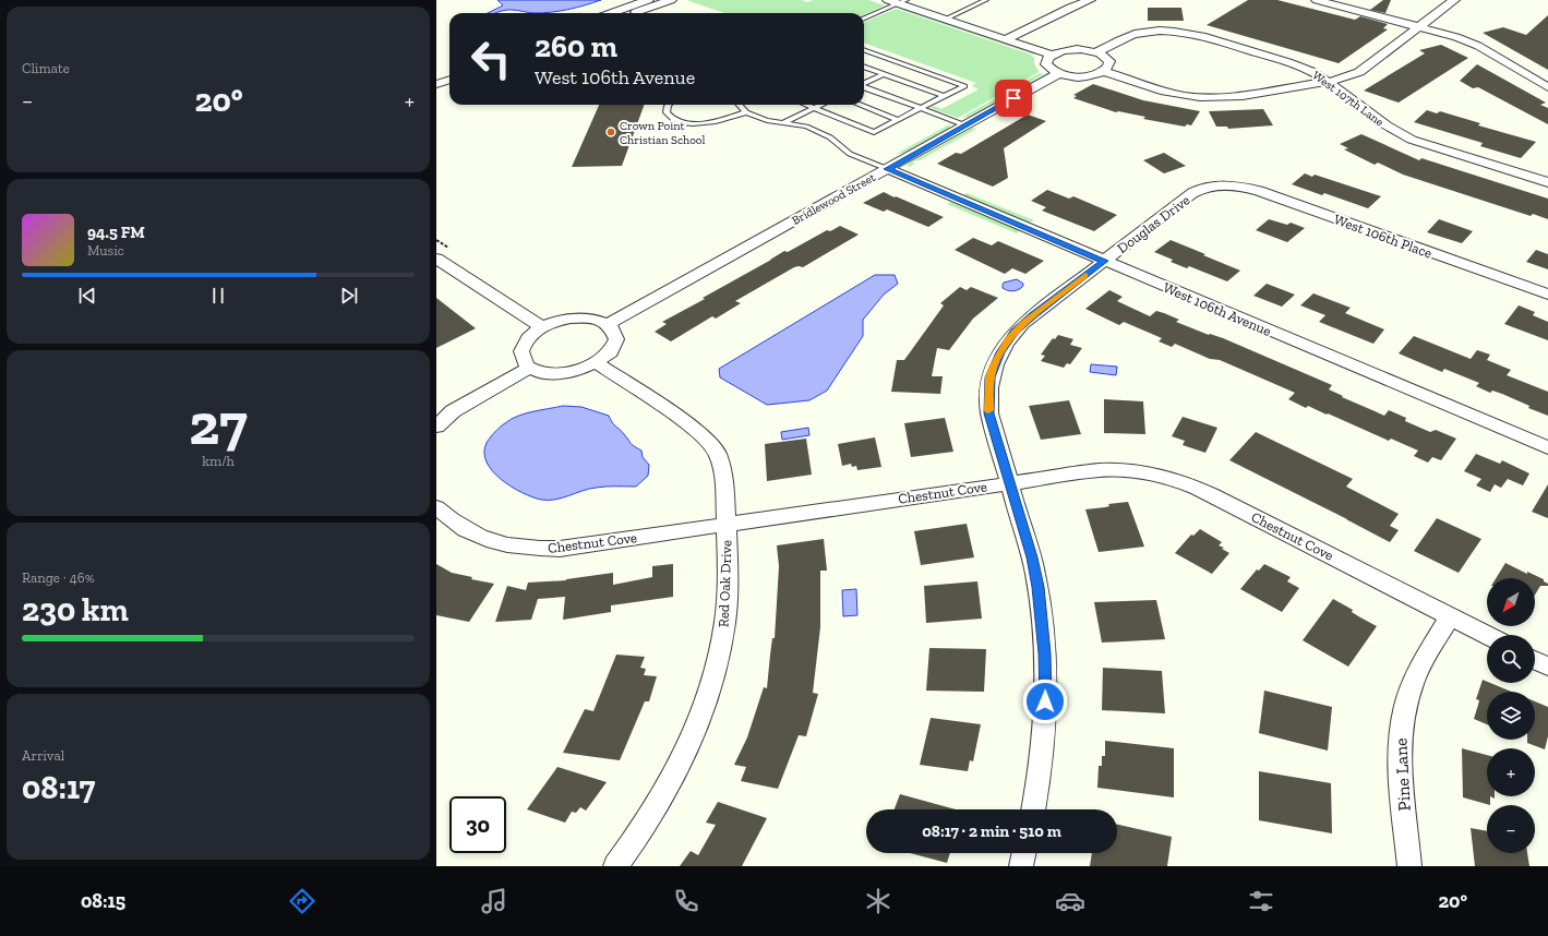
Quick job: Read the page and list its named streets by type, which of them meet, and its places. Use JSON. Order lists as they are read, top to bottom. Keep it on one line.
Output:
{"streets":{"street":["West 107th Lane","Bridlewood Street","Douglas Drive","West 106th Place","West 106th Avenue","Chestnut Cove","Red Oak Drive","Pine Lane"]},"crossings":[["Bridlewood Street","West 106th Avenue"],["Bridlewood Street","Red Oak Drive"],["Douglas Drive","West 106th Place"],["Douglas Drive","West 106th Avenue"],["Douglas Drive","Chestnut Cove"],["Chestnut Cove","Red Oak Drive"],["Chestnut Cove","Pine Lane"]],"places":["Crown Point Christian School"],"north":"bottom left","page":{"tile":["Climate",["27","km/h"],["Range · 46%","230 km"],["Arrival","08:17"]],"turn":["260 m","West 106th Avenue"],"heat":["−","20°","+"],"song":["94.5 FM","Music"],"map_buttons":["+","−"],"limit":"30","trip":"08:17 · 2 min · 510 m","tabs":["08:15","20°"]}}
